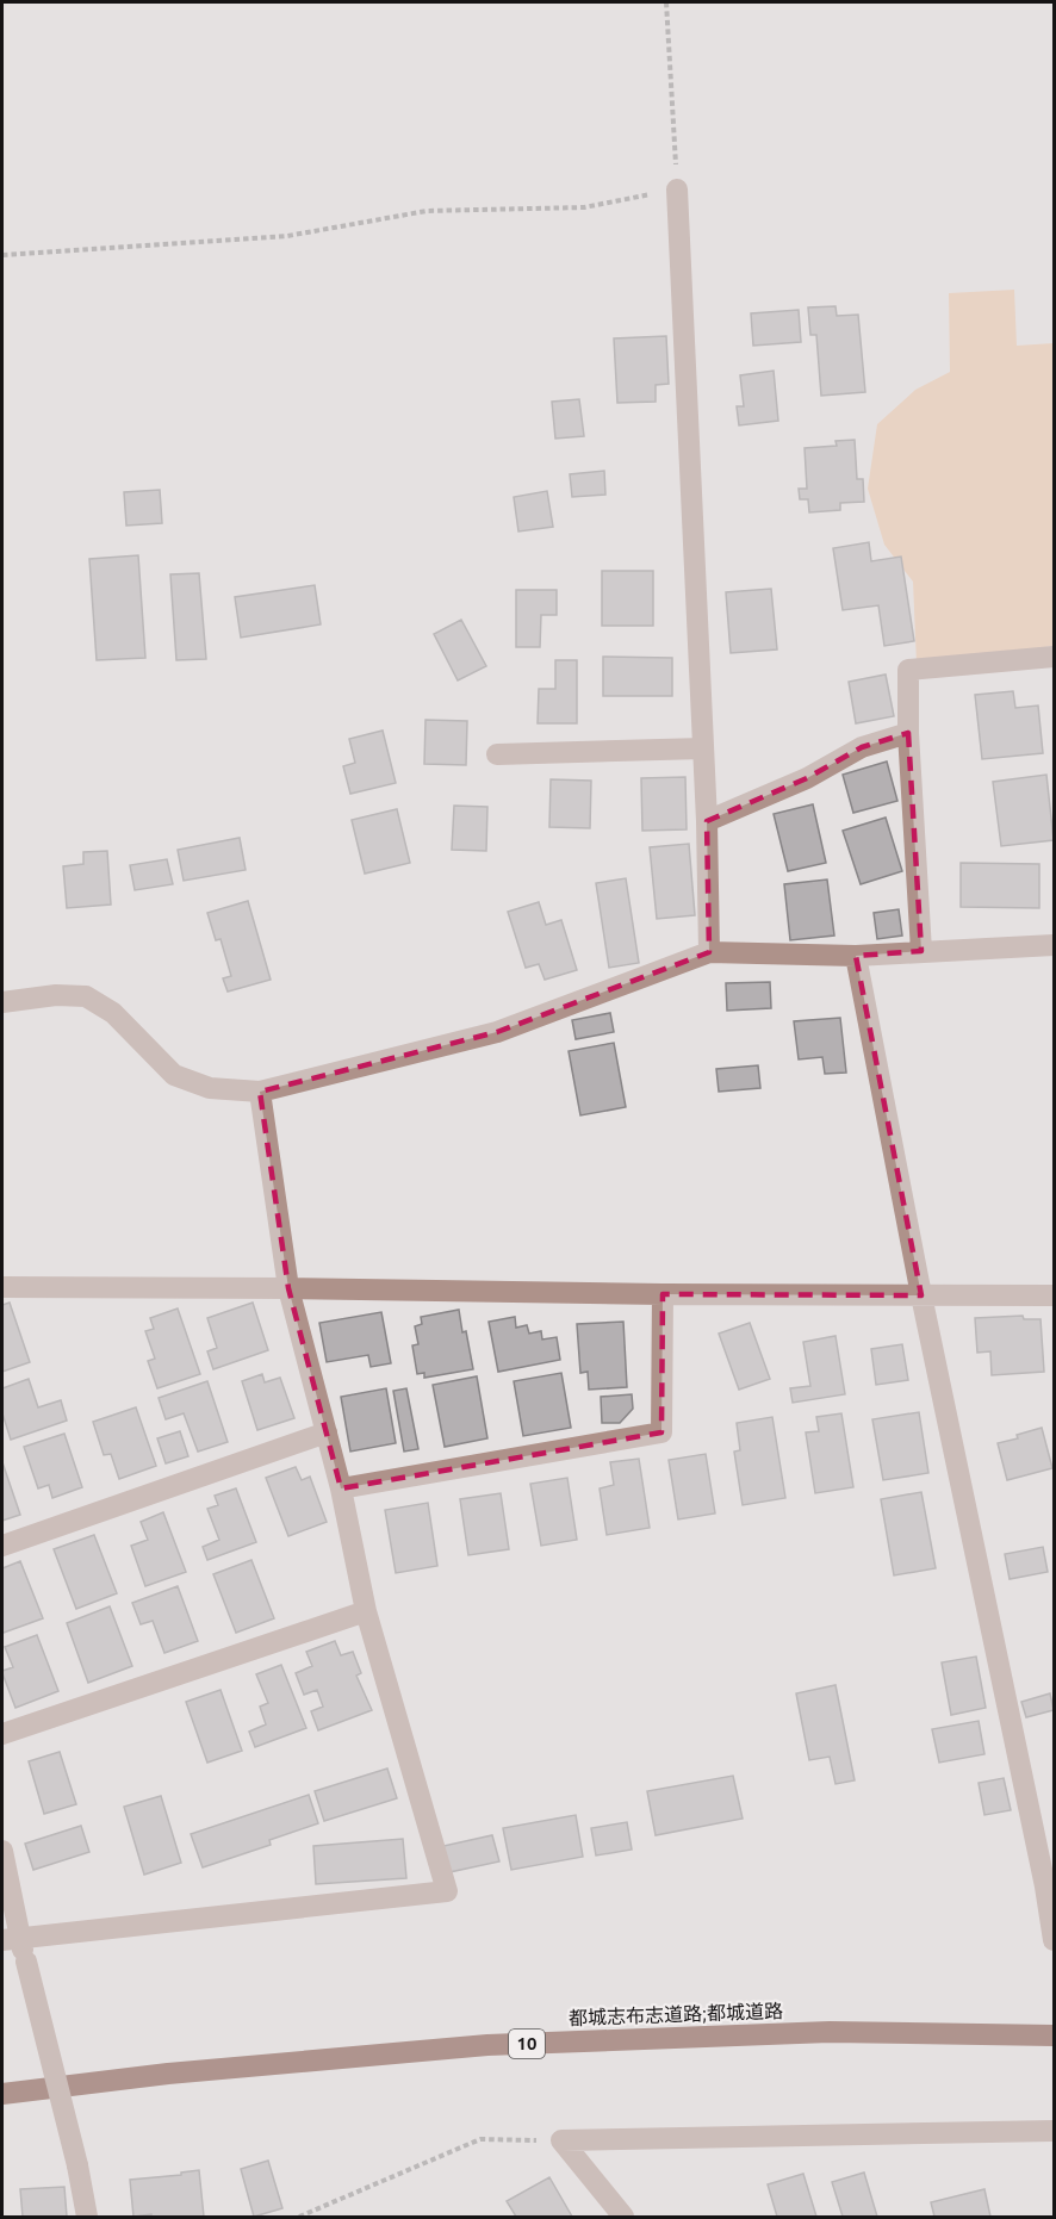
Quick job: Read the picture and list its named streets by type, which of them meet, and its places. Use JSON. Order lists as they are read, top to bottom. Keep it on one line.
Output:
{"streets":{"highway":["都城志布志道路;都城道路","10"]}}
